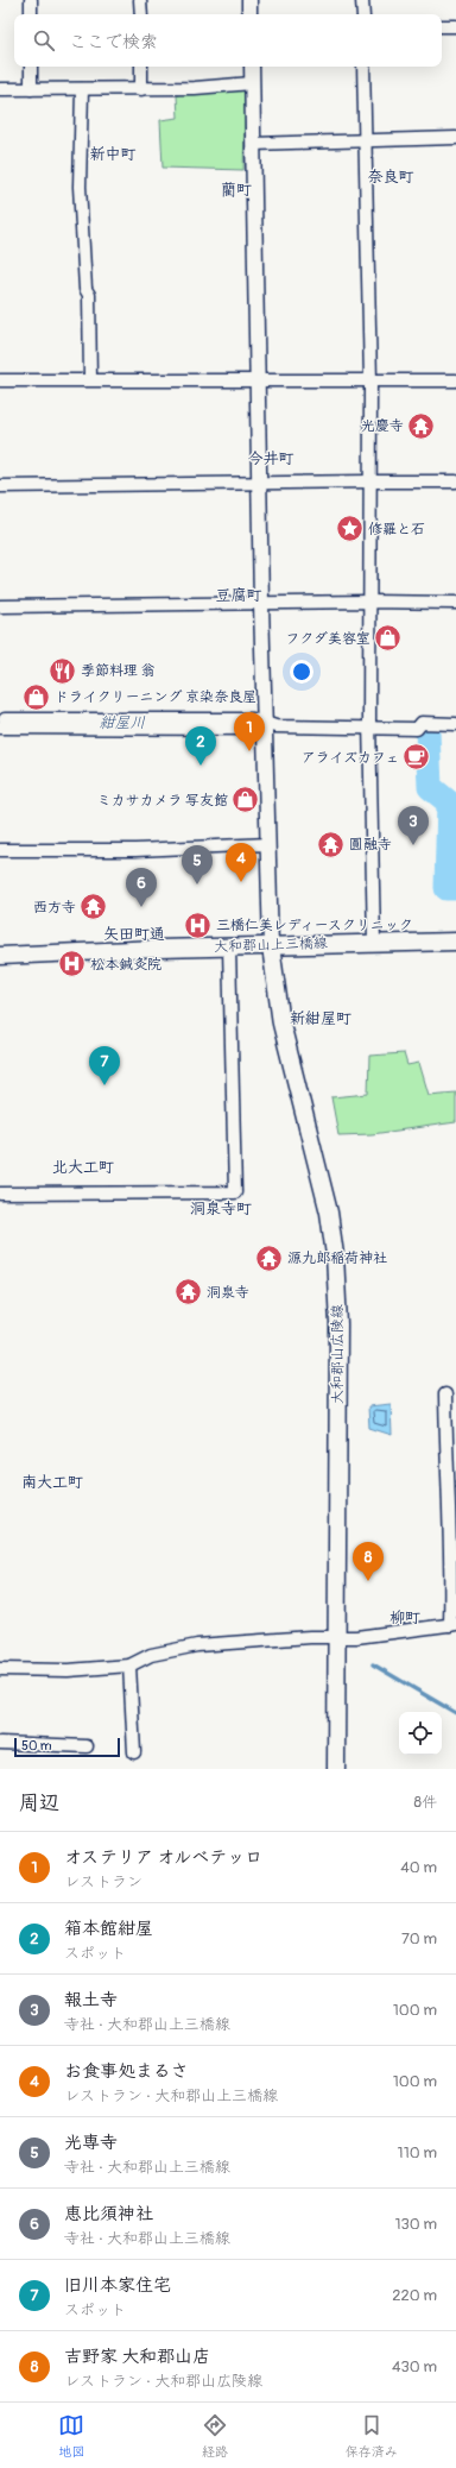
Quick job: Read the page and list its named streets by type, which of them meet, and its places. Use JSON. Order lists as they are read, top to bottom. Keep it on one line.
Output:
{"streets":{"main road":["大和郡山上三橋線","大和郡山広陵線"]},"crossings":[["大和郡山上三橋線","大和郡山広陵線"]],"districts":["新中町","奈良町","藺町","今井町","豆腐町","矢田町通","新紺屋町","北大工町","洞泉寺町","南大工町","柳町"],"water":["紺屋川"],"places":{"temple":["光慶寺","圓融寺","西方寺","源九郎稲荷神社","洞泉寺"],"place":["修羅と石"],"shop":["フクダ美容室","ドライクリーニング 京染奈良屋","ミカサカメラ 写友館"],"restaurant":["季節料理 翁"],"cafe":["アライズカフェ"],"hospital":["三橋仁美レディースクリニック","松本鍼灸院"]},"scale_bar":"50 m","page":{"search":"ここで検索","pins":["1","2","3","4","5","6","7","8"],"scale":"50 m","heading":["周辺","8件"],"list":[{"mark":"1","name":"オステリア オルベテッロ","note":"レストラン","value":"40 m"},{"mark":"2","name":"箱本館紺屋","note":"スポット","value":"70 m"},{"mark":"3","name":"報土寺","note":"寺社 · 大和郡山上三橋線","value":"100 m"},{"mark":"4","name":"お食事処まるさ","note":"レストラン · 大和郡山上三橋線","value":"100 m"},{"mark":"5","name":"光専寺","note":"寺社 · 大和郡山上三橋線","value":"110 m"},{"mark":"6","name":"恵比須神社","note":"寺社 · 大和郡山上三橋線","value":"130 m"},{"mark":"7","name":"旧川本家住宅","note":"スポット","value":"220 m"},{"mark":"8","name":"吉野家 大和郡山店","note":"レストラン · 大和郡山広陵線","value":"430 m"}],"nav":["地図","経路","保存済み"]}}
